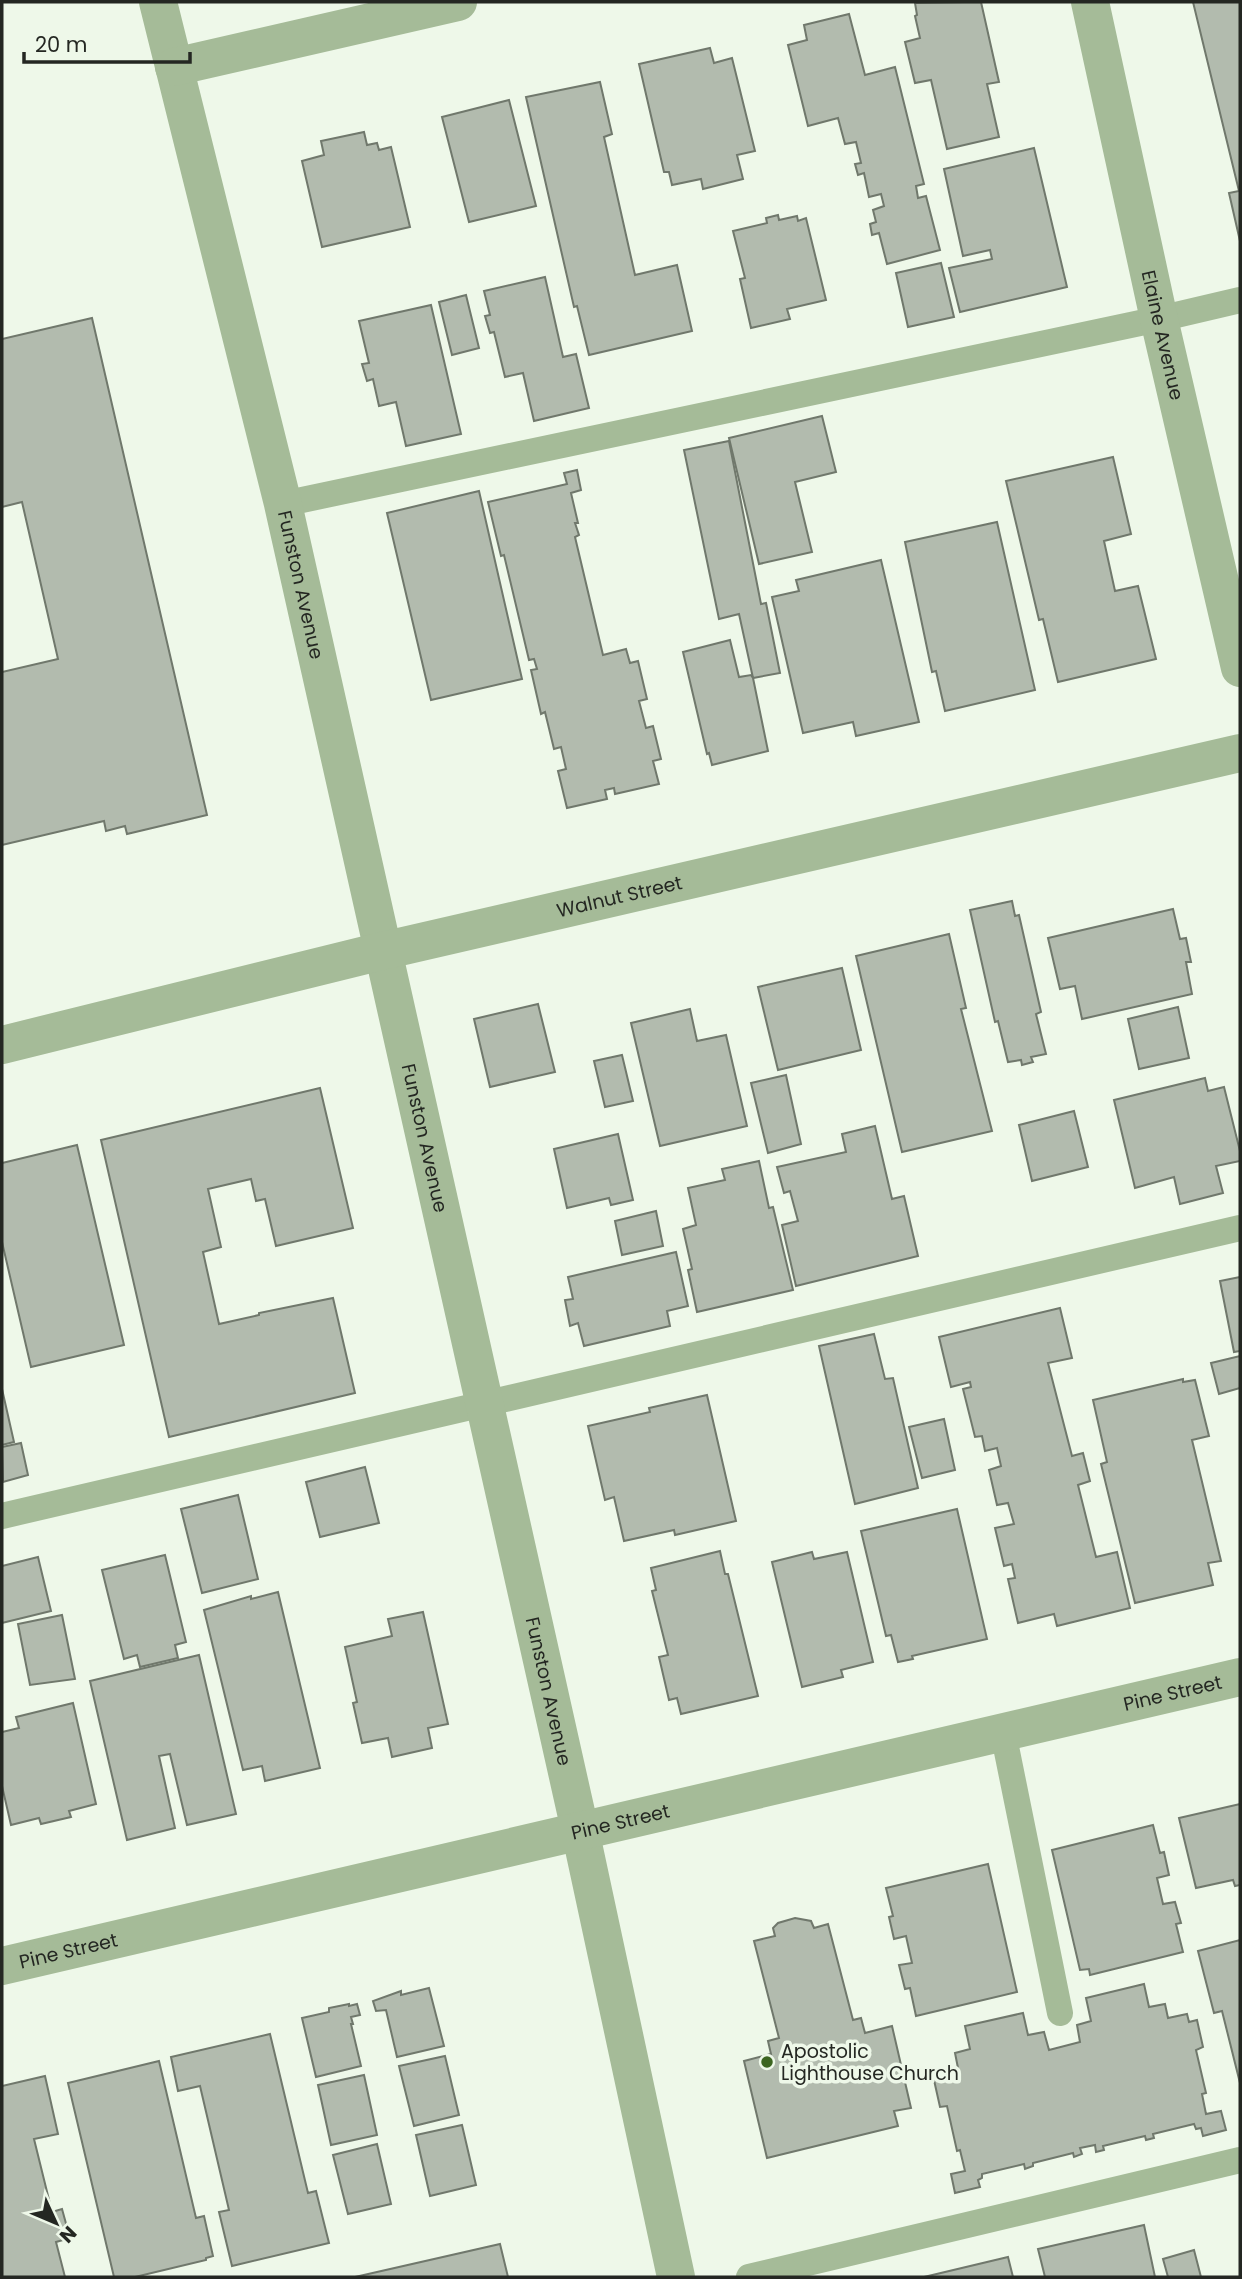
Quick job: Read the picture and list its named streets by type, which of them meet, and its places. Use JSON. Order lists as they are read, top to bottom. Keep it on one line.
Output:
{"streets":{"street":["Elaine Avenue","Funston Avenue","Walnut Street","Pine Street"]},"crossings":[["Funston Avenue","Walnut Street"],["Funston Avenue","Pine Street"]],"places":["Apostolic Lighthouse Church"],"scale_bar":"20 m","north":"bottom right"}
